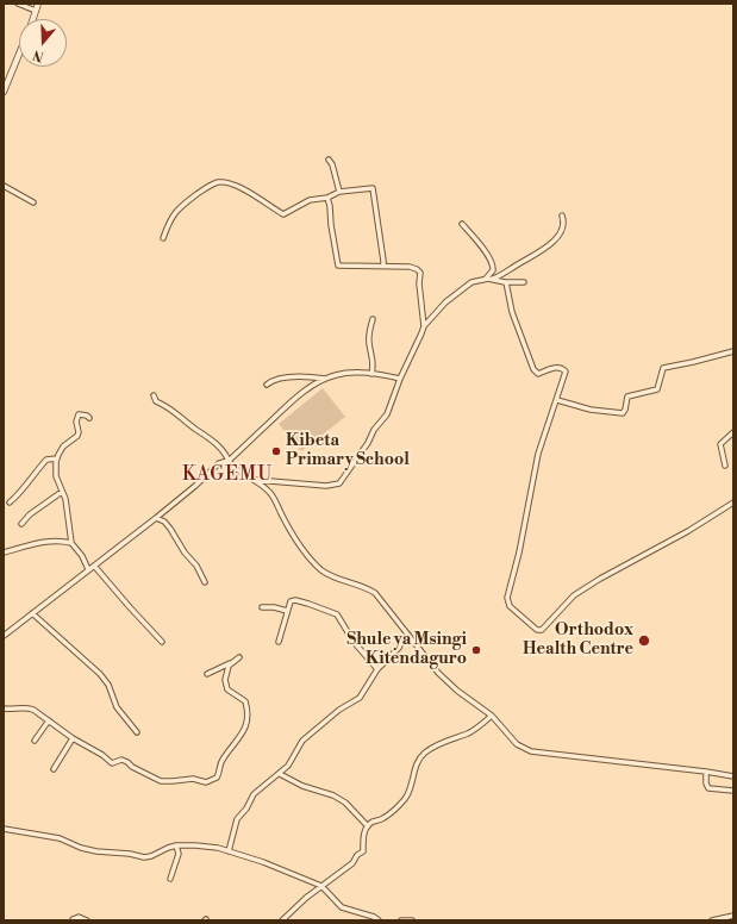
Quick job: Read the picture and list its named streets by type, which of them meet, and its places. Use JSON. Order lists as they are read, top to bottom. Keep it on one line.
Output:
{"districts":["KAGEMU"],"places":["Kibeta Primary School","Orthodox Health Centre","Shule ya Msingi Kitendaguro"],"north":"bottom"}
